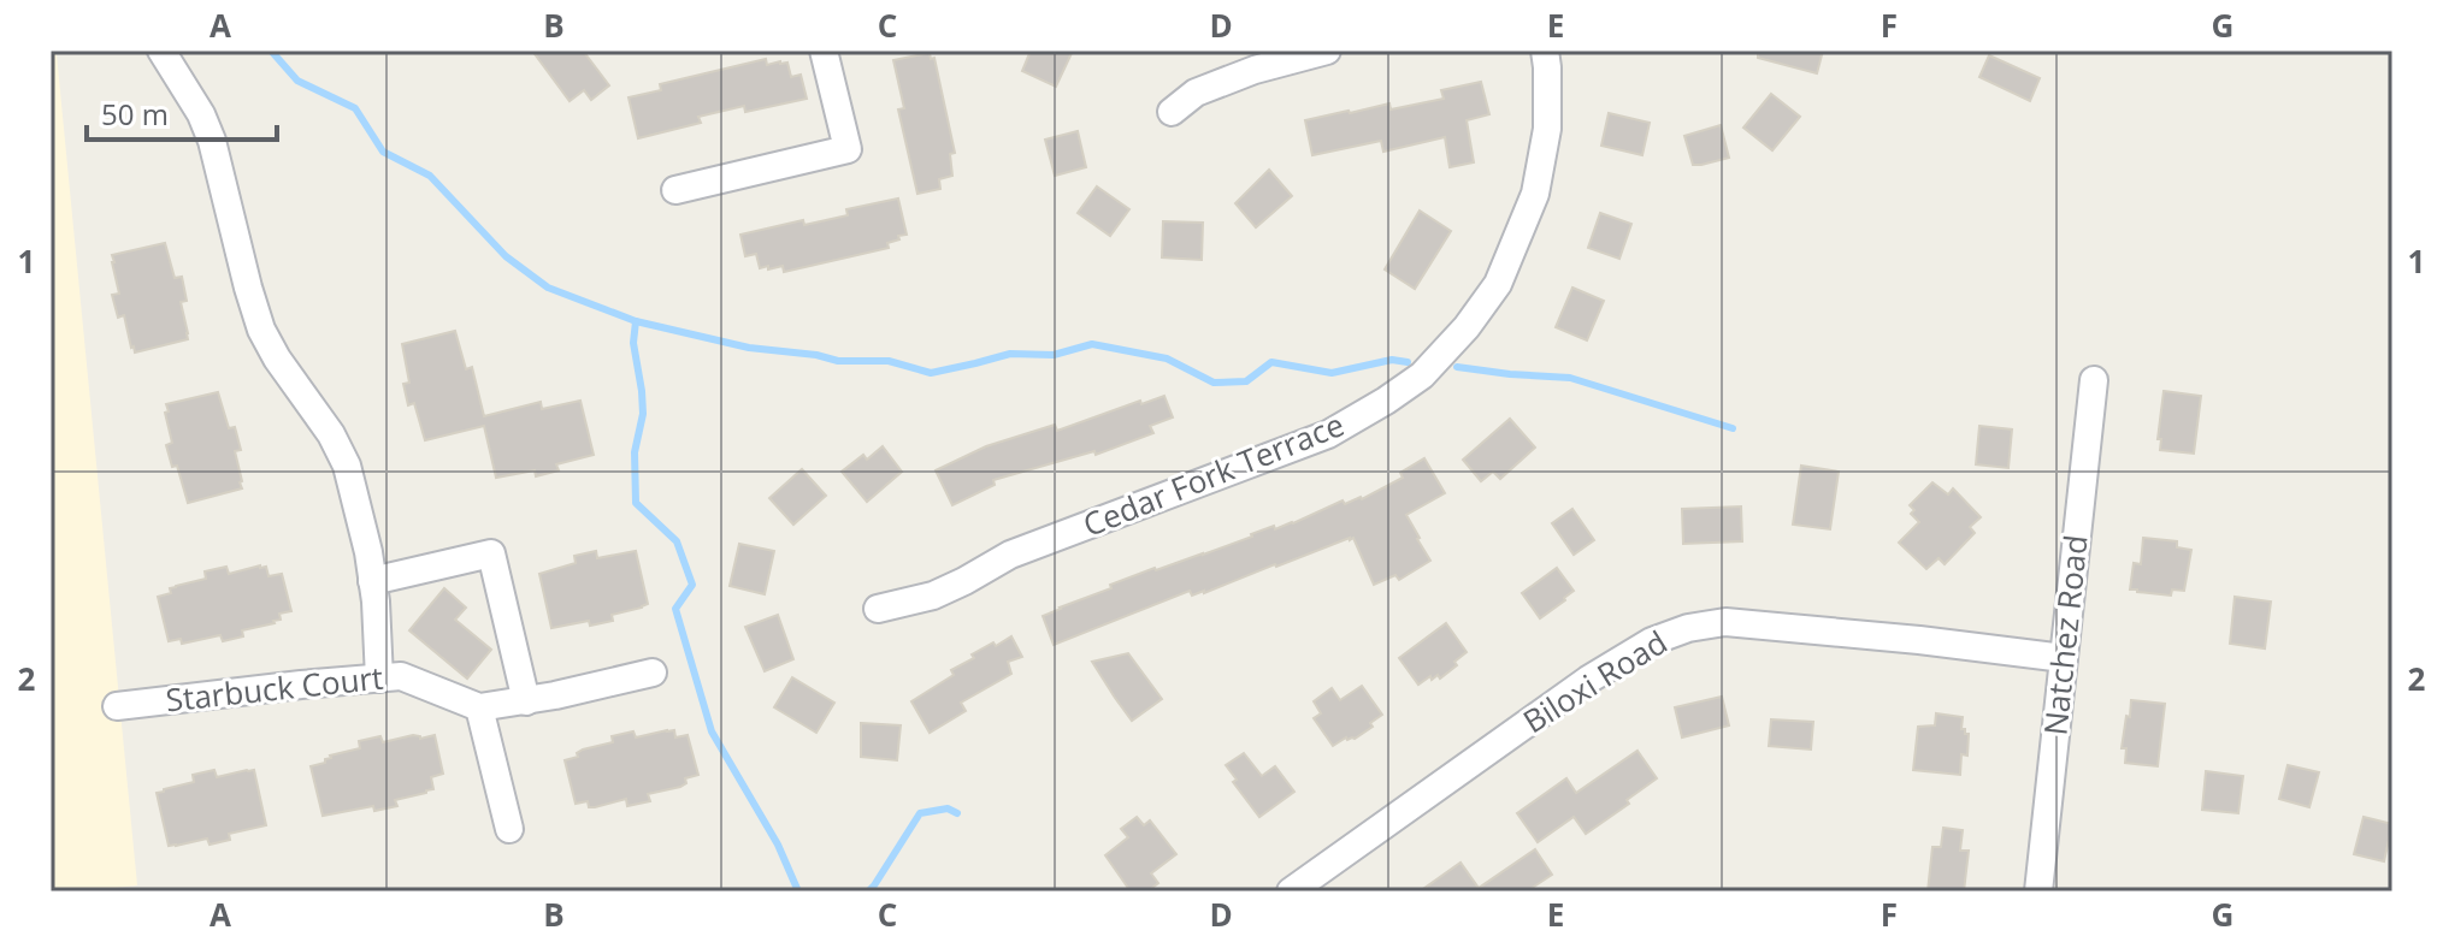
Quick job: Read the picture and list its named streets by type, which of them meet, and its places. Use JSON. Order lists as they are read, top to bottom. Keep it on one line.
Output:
{"streets":{"street":["Cedar Fork Terrace","Natchez Road","Biloxi Road","Starbuck Court"]},"crossings":[["Natchez Road","Biloxi Road"]],"scale_bar":"50 m","grid":{"columns":["A","B","C","D","E","F","G"],"rows":["1","2"]}}
